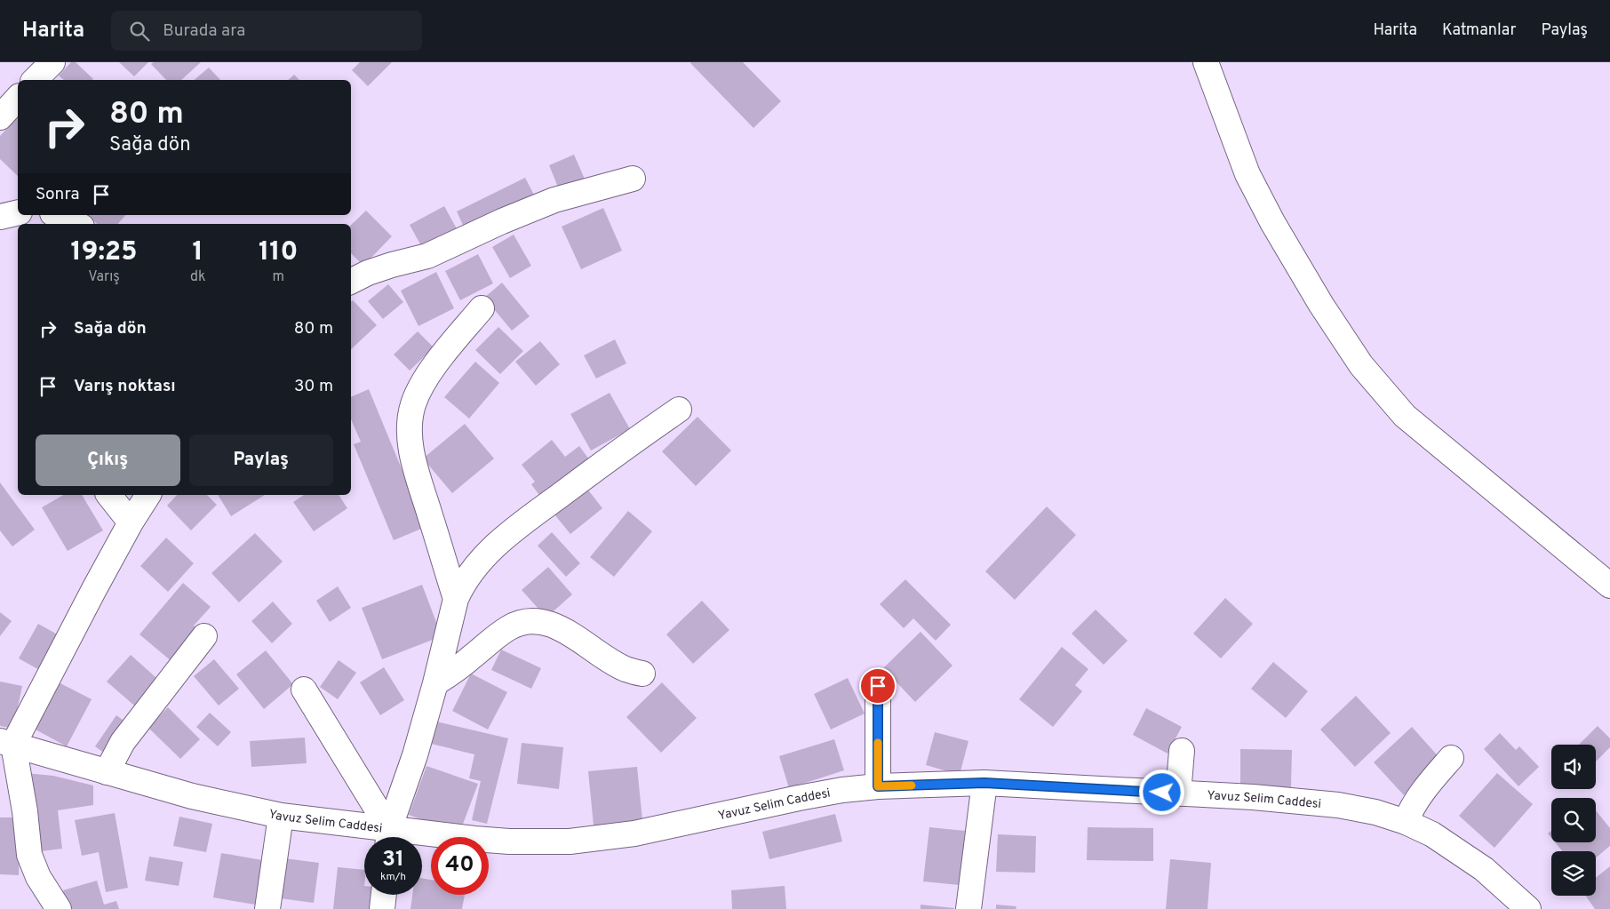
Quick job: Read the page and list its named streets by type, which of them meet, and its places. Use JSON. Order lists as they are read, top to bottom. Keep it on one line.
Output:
{"streets":{"street":["Yavuz Selim Caddesi"]},"page":{"header":"Harita","search":"Burada ara","nav":["Harita","Katmanlar","Paylaş"],"turn":["80 m","Sağa dön"],"then":"Sonra","eta":["19:25","Varış","1","dk","110","m"],"list":[{"name":"Sağa dön","value":"80 m"},{"name":"Varış noktası","value":"30 m"}],"buttons":["Çıkış","Paylaş"],"speed":"31 km/h","limit":"40"}}
